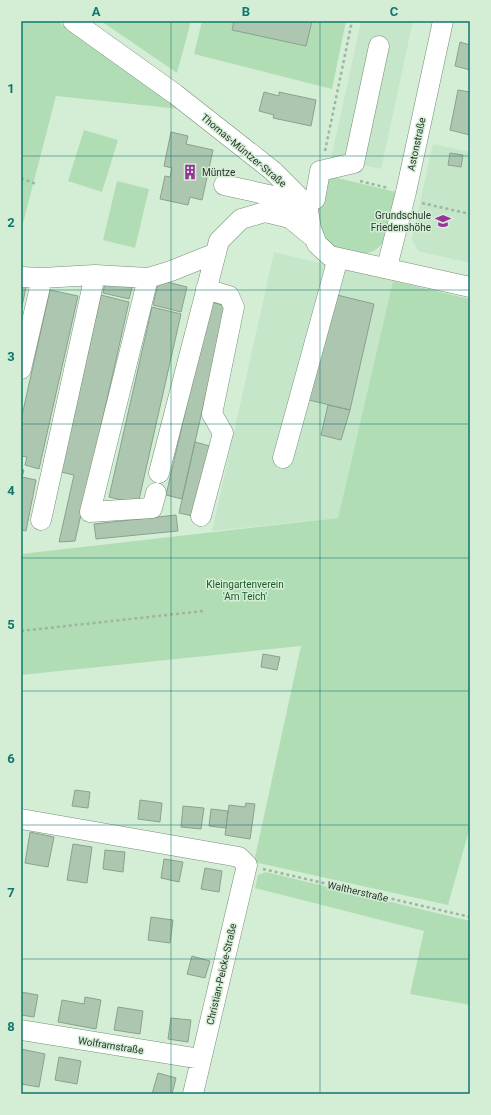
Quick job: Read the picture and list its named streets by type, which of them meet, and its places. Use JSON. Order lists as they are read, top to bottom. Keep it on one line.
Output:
{"streets":{"street":["Astonstraße","Thomas-Müntzer-Straße","Christian-Peicke-Straße","Wolframstraße"],"path":["Waltherstraße"]},"crossings":[["Astonstraße","Thomas-Müntzer-Straße"],["Waltherstraße","Christian-Peicke-Straße"],["Christian-Peicke-Straße","Wolframstraße"]],"parks":["Kleingartenverein 'Am Teich'"],"places":{"building":["Müntze"],"school or university":["Grundschule Friedenshöhe"]},"grid":{"columns":["A","B","C"],"rows":["1","2","3","4","5","6","7","8"]}}
